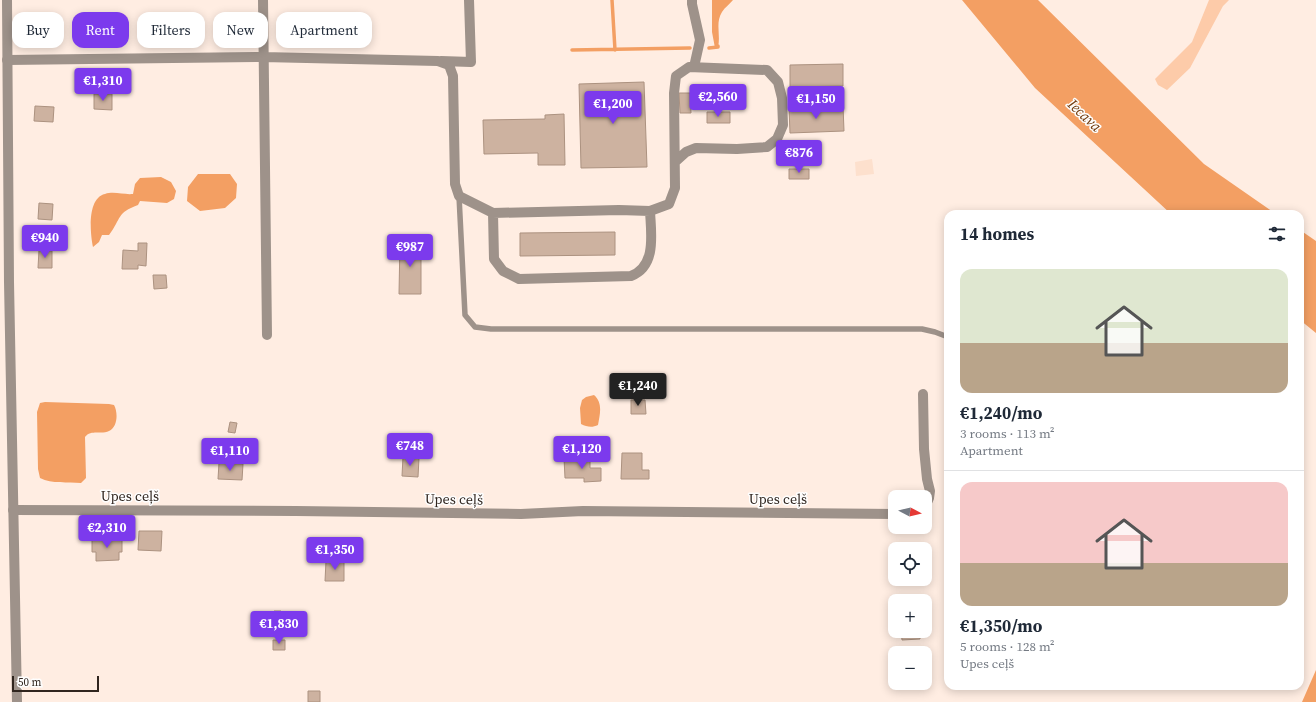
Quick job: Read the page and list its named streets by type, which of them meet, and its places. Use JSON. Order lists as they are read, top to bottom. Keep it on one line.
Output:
{"streets":{"street":["Upes ceļš"]},"water":["Iecava"],"scale_bar":"50 m","north":"right","page":{"chip":["Buy","Rent","Filters","New","Apartment"],"price":["€1,310","€2,560","€1,150","€1,200","€876","€940","€987","€1,240","€748","€1,120","€1,110","€2,310","€1,350","€1,830"],"heading":"14 homes","list":[{"name":"€1,240/mo","note":"3 rooms · 113 m² · Apartment"},{"name":"€1,350/mo","note":"5 rooms · 128 m² · Upes ceļš"}],"map_buttons":["+","−"],"scale":"50 m"}}
